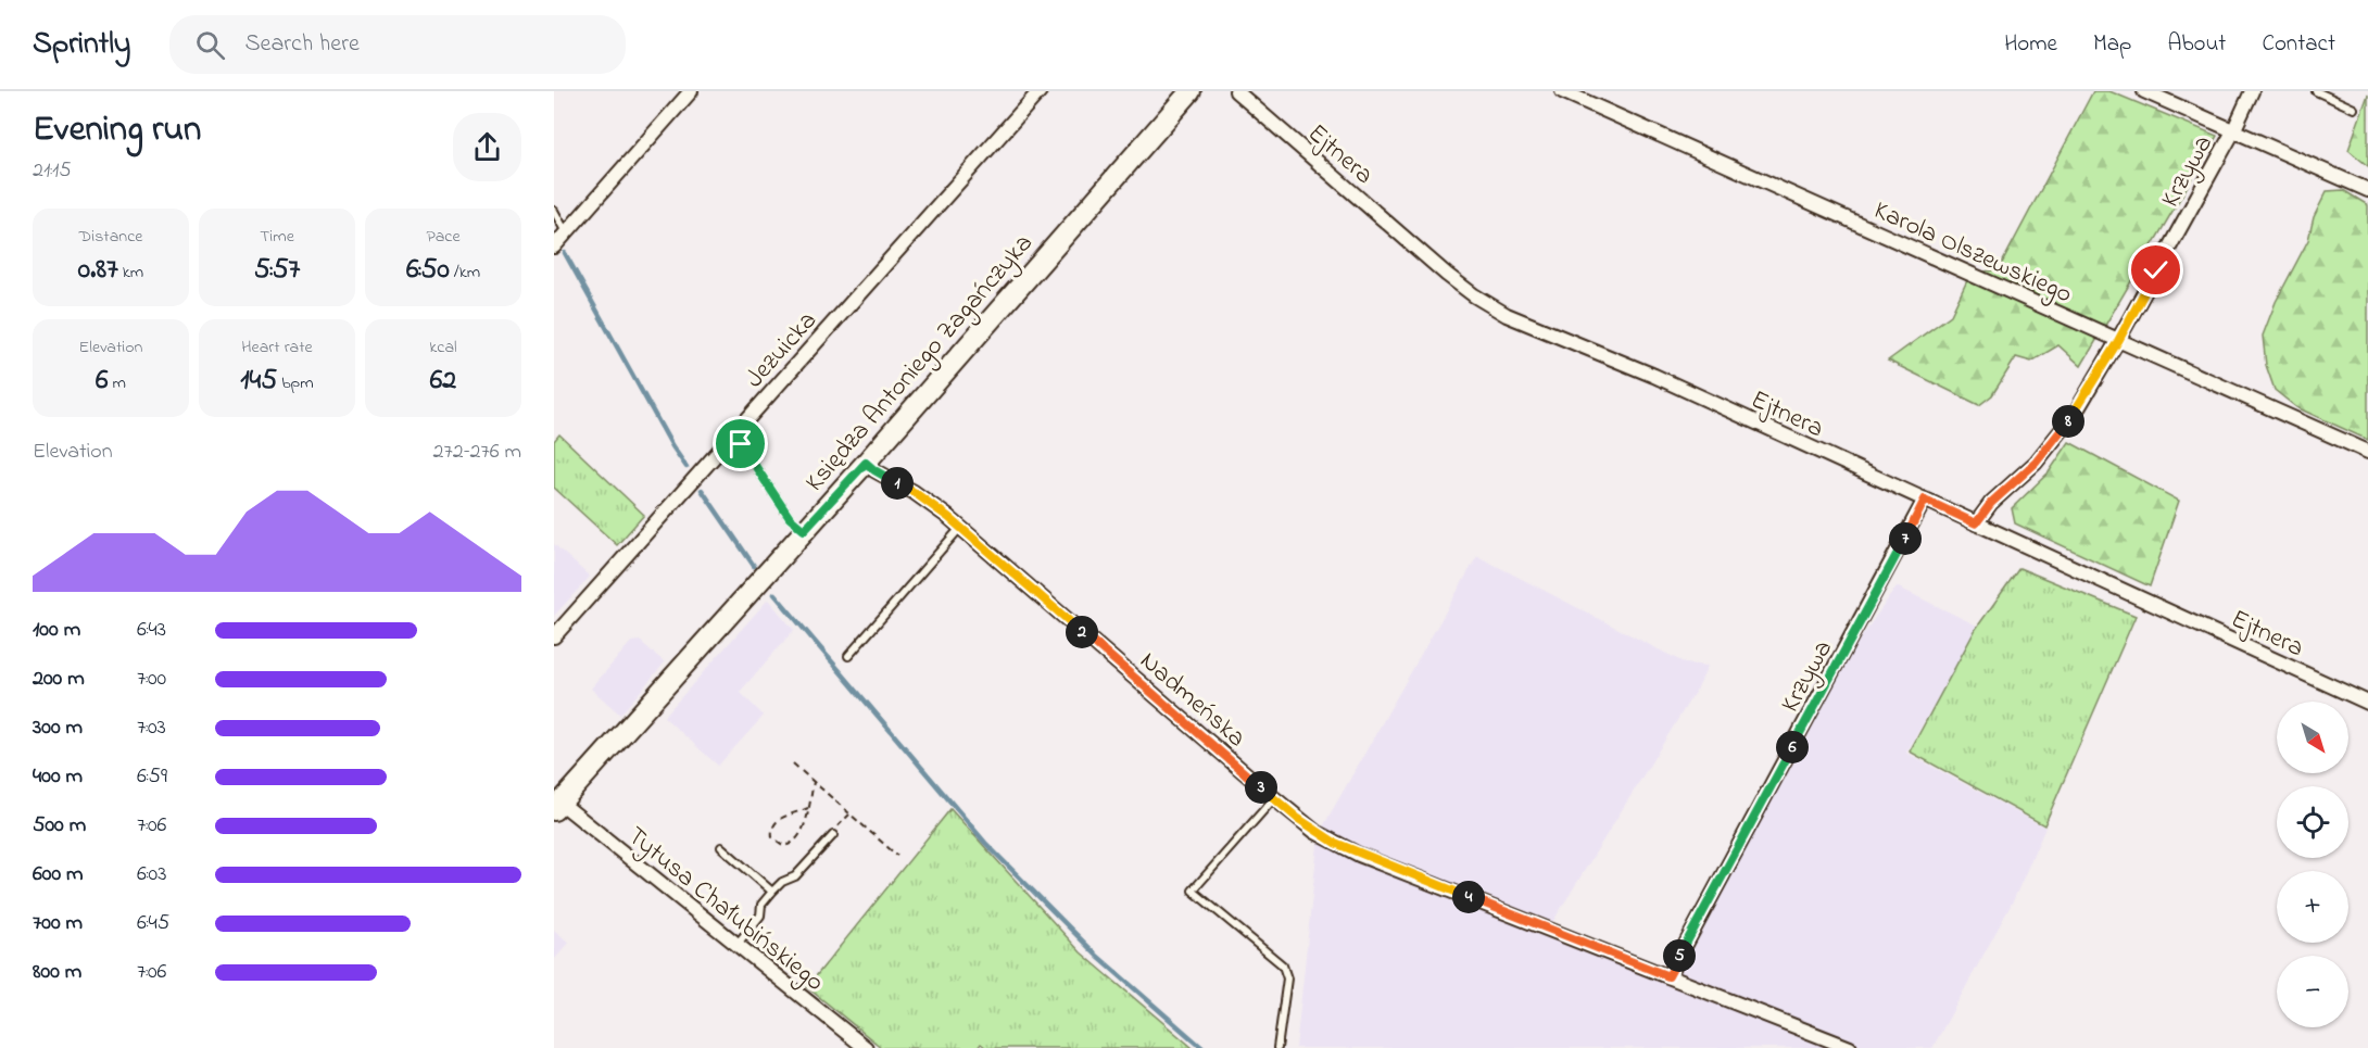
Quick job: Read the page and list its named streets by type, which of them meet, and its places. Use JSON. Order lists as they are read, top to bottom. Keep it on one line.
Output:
{"streets":{"street":["Ejtnera","Krzywa","Karola Olszewskiego","Jezuicka","Księdza Antoniego Zagańczyka","Nadmeńska","Tytusa Chałubińskiego"]},"crossings":[["Ejtnera","Krzywa"],["Krzywa","Karola Olszewskiego"],["Krzywa","Nadmeńska"],["Księdza Antoniego Zagańczyka","Nadmeńska"],["Księdza Antoniego Zagańczyka","Tytusa Chałubińskiego"]],"north":"bottom right","page":{"header":"Sprintly","search":"Search here","nav":["Home","Map","About","Contact"],"heading":["Evening run","21:15"],"stats":[["Distance","0.87 km"],["Time","5:57"],["Pace","6:50 /km"],["Elevation","6 m"],["Heart rate","145 bpm"],["kcal","62"]],"pins":["8","1","7","2","6","3","4","5"],"chart":["Elevation","272–276 m"],"list":[{"name":"100 m","note":"6:43"},{"name":"200 m","note":"7:00"},{"name":"300 m","note":"7:03"},{"name":"400 m","note":"6:59"},{"name":"500 m","note":"7:06"},{"name":"600 m","note":"6:03"},{"name":"700 m","note":"6:45"},{"name":"800 m","note":"7:06"}],"map_buttons":["+","−"]}}
